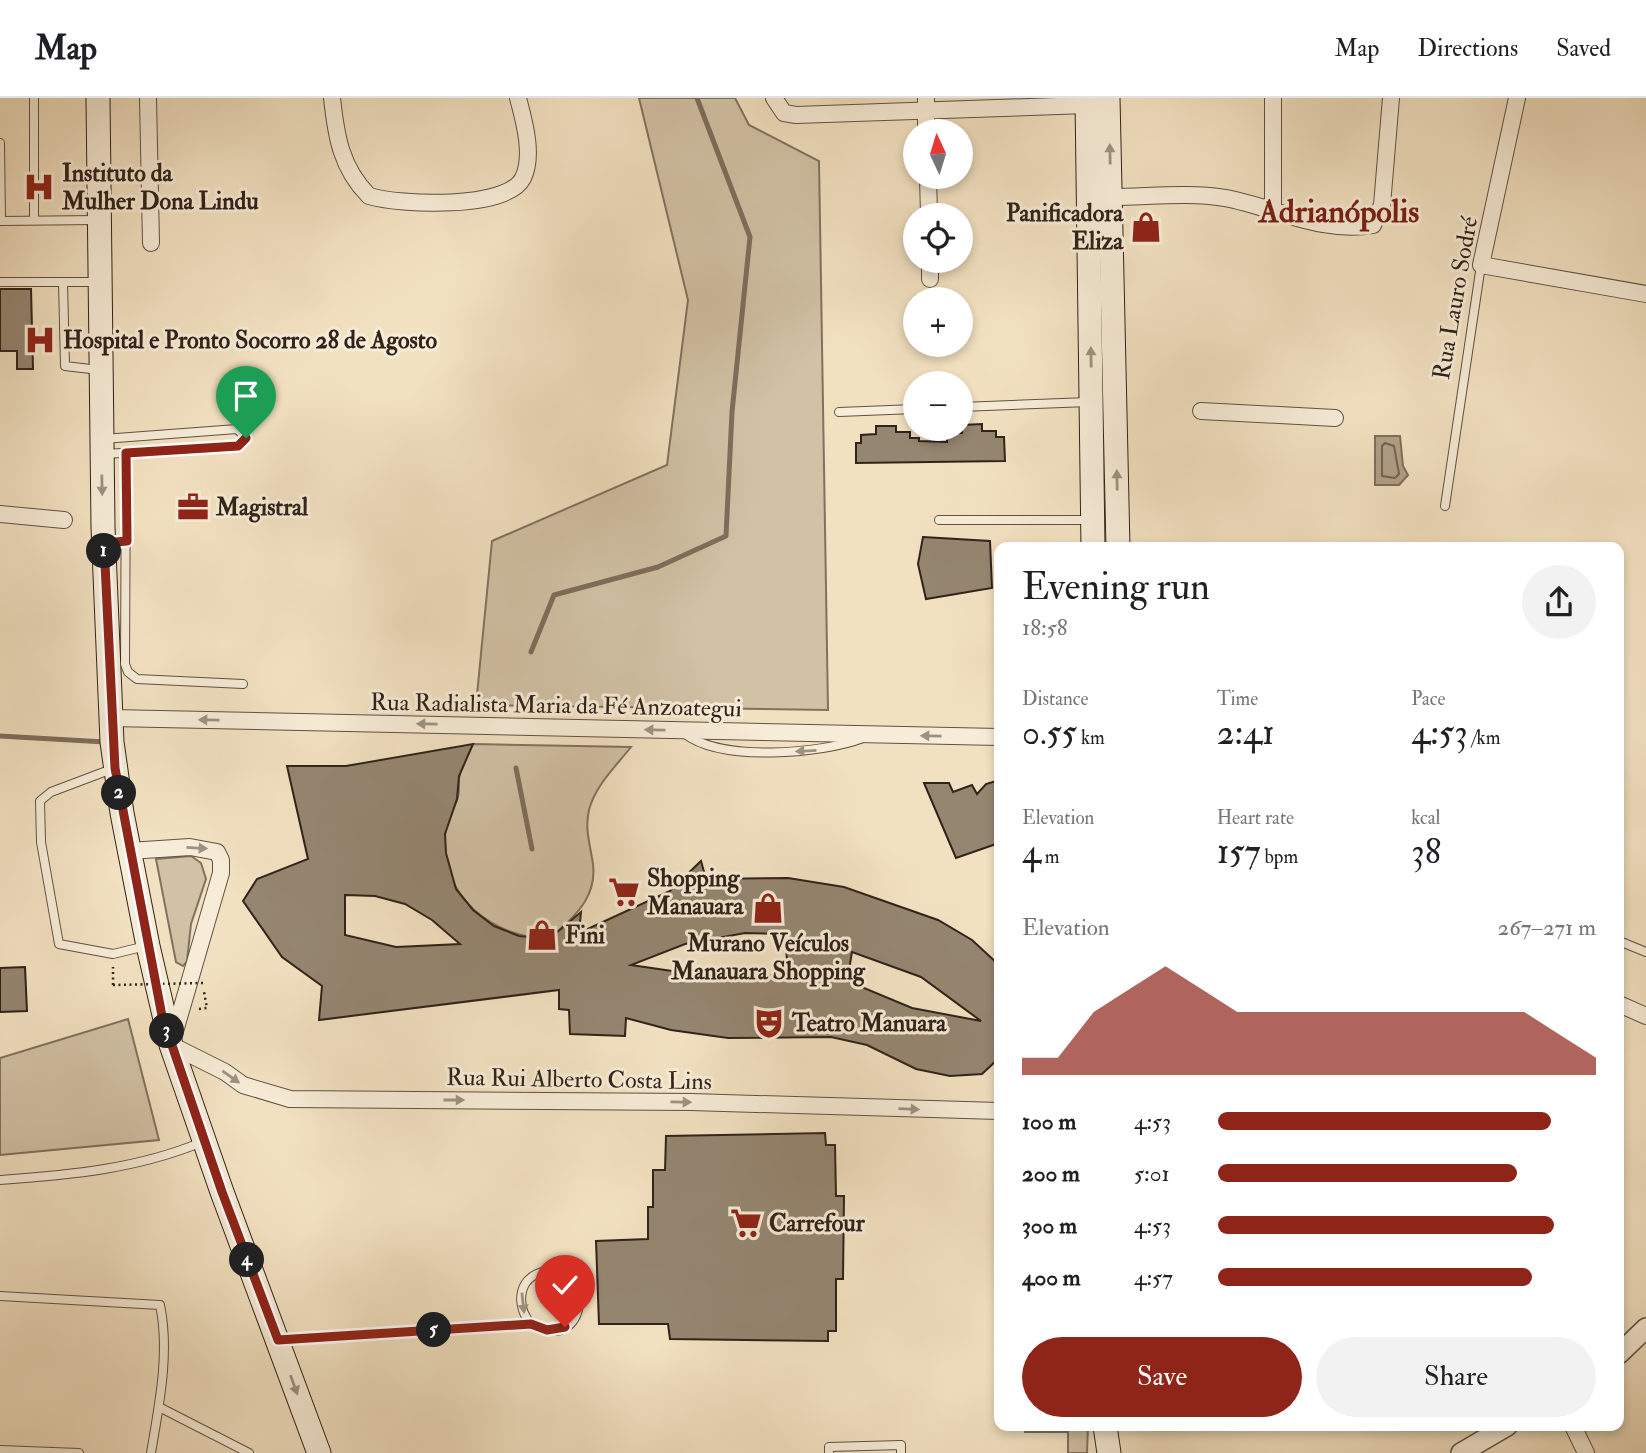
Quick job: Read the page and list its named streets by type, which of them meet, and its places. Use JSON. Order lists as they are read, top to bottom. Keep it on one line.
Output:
{"streets":{"street":["Rua Lauro Sodré","Rua Radialista Maria da Fé Anzoategui","Rua Rui Alberto Costa Lins"]},"one_way":["Rua Radialista Maria da Fé Anzoategui","Rua Rui Alberto Costa Lins"],"districts":["Adrianópolis"],"places":{"hospital":["Instituto da Mulher Dona Lindu","Hospital e Pronto Socorro 28 de Agosto"],"shop":["Panificadora Eliza","Murano Veículos Manauara Shopping","Fini"],"office":["Magistral"],"supermarket":["Shopping Manauara","Carrefour"],"theatre":["Teatro Manuara"]},"north":"top","page":{"header":"Map","nav":["Map","Directions","Saved"],"map_buttons":["+","−"],"pins":["1","2","3","4","5"],"heading":["Evening run","18:58"],"stats":[["Distance","0.55 km"],["Time","2:41"],["Pace","4:53 /km"],["Elevation","4 m"],["Heart rate","157 bpm"],["kcal","38"]],"chart":["Elevation","267–271 m"],"list":[{"name":"100 m","note":"4:53"},{"name":"200 m","note":"5:01"},{"name":"300 m","note":"4:53"},{"name":"400 m","note":"4:57"}],"buttons":["Save","Share"]}}
